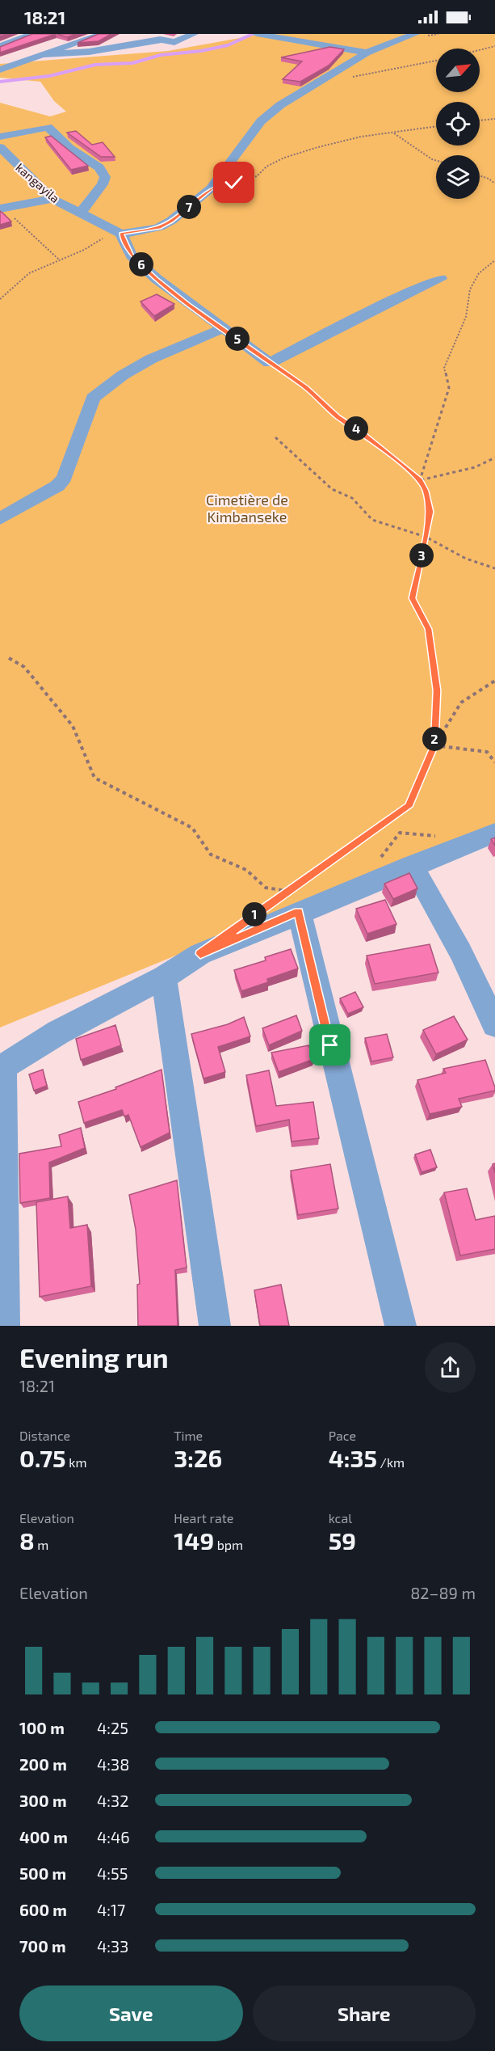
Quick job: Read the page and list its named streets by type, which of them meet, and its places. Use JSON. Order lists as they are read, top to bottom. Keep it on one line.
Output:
{"streets":{"street":["kangayila"]},"parks":["Cimetière de Kimbanseke"],"north":"top right","page":{"status":"18:21","pins":["7","6","5","4","3","2","1"],"heading":["Evening run","18:21"],"stats":[["Distance","0.75 km"],["Time","3:26"],["Pace","4:35 /km"],["Elevation","8 m"],["Heart rate","149 bpm"],["kcal","59"]],"chart":["Elevation","82–89 m"],"list":[{"name":"100 m","note":"4:25"},{"name":"200 m","note":"4:38"},{"name":"300 m","note":"4:32"},{"name":"400 m","note":"4:46"},{"name":"500 m","note":"4:55"},{"name":"600 m","note":"4:17"},{"name":"700 m","note":"4:33"}],"buttons":["Save","Share"]}}
